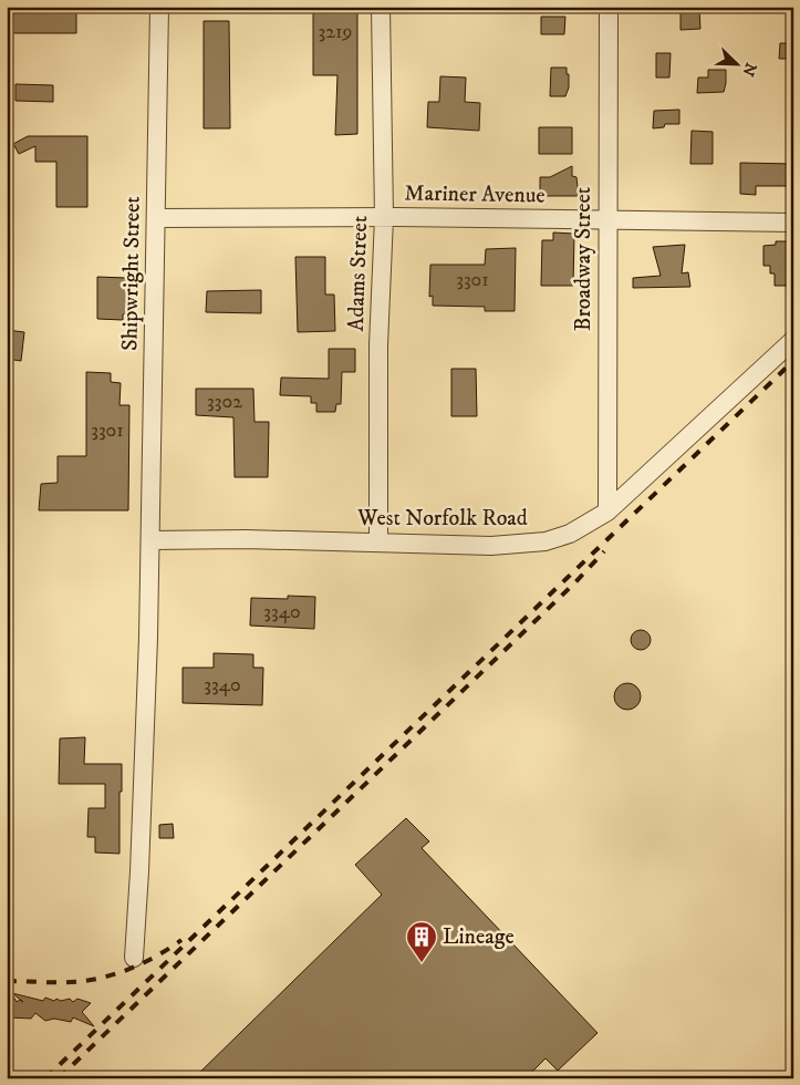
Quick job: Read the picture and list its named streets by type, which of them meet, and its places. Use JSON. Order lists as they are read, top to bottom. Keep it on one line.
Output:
{"streets":{"street":["Mariner Avenue","Broadway Street","Shipwright Street","Adams Street","West Norfolk Road"]},"crossings":[["Mariner Avenue","Broadway Street"],["Mariner Avenue","Shipwright Street"],["Mariner Avenue","Adams Street"],["Broadway Street","West Norfolk Road"],["Shipwright Street","West Norfolk Road"],["Adams Street","West Norfolk Road"]],"places":{"building":["Lineage"]},"house_numbers":["3219","3301","3302","3301","3340","3340"],"north":"bottom right"}
